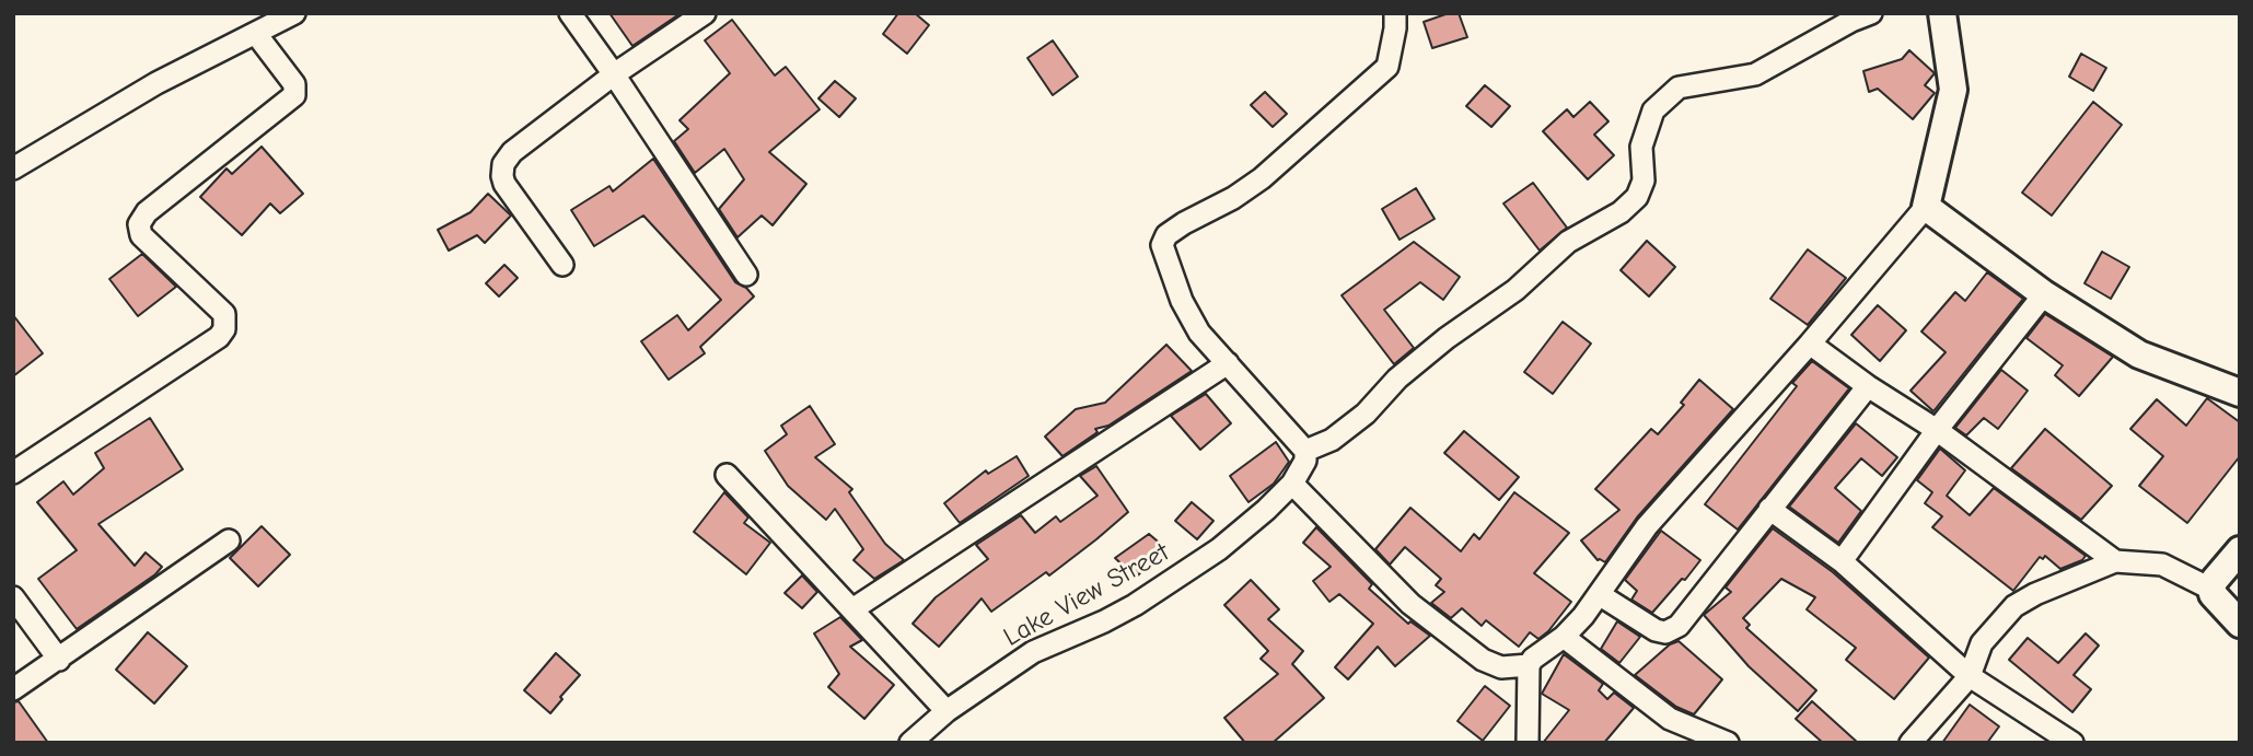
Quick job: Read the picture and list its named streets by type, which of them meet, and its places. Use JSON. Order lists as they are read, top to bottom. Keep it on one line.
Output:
{"streets":{"street":["Lake View Street"]}}
